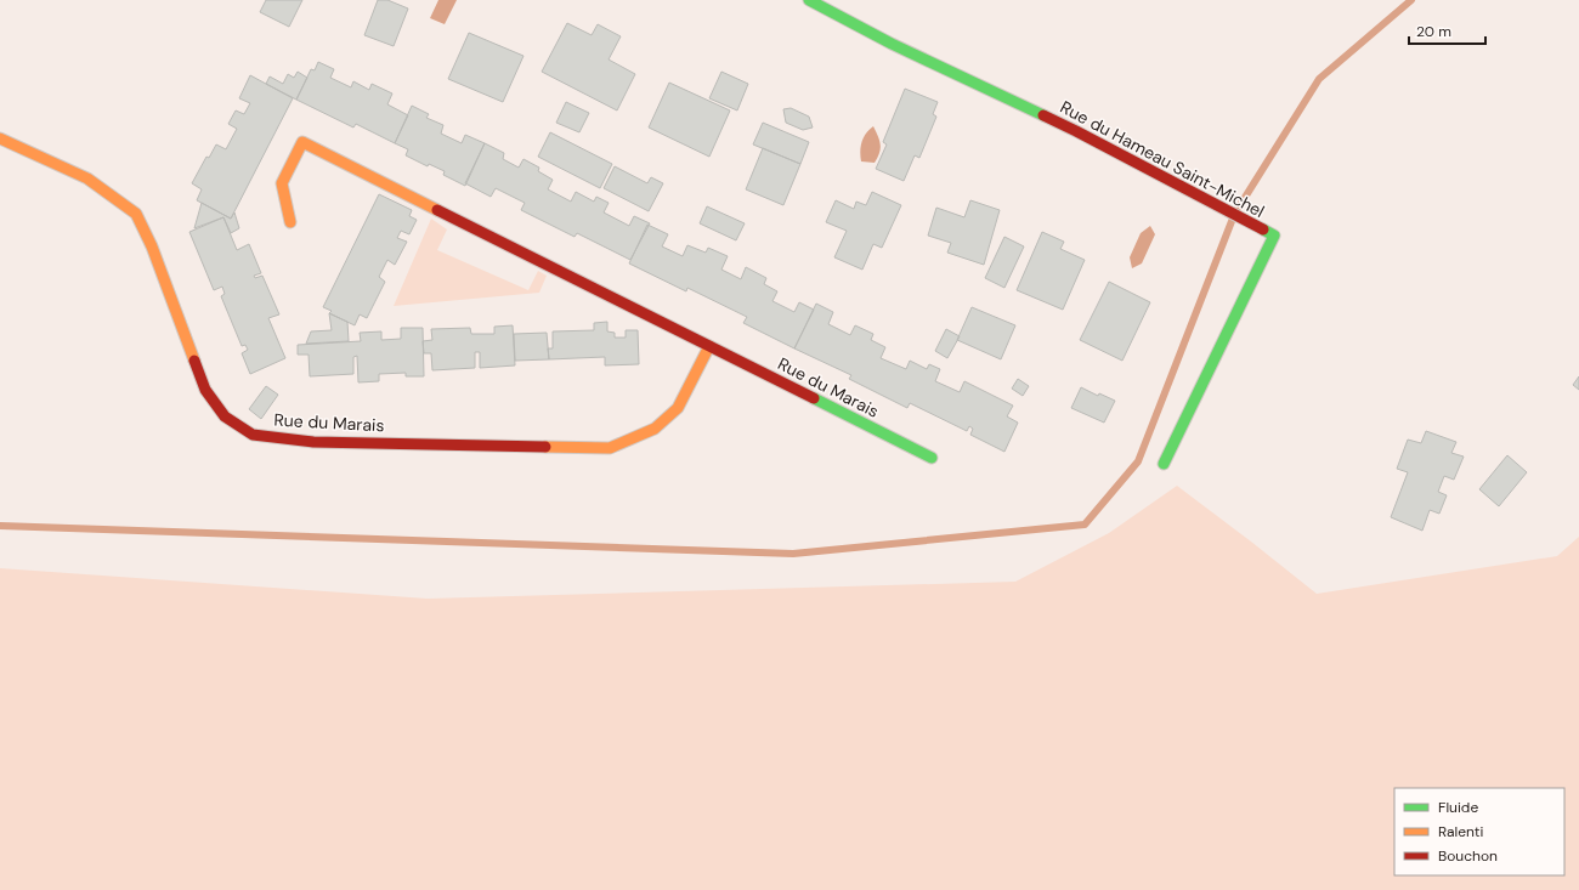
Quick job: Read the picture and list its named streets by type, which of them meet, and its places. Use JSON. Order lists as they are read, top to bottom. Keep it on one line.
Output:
{"streets":{"street":["Rue du Hameau Saint-Michel","Rue du Marais"]},"legend":["Fluide","Ralenti","Bouchon"],"scale_bar":"20 m"}
